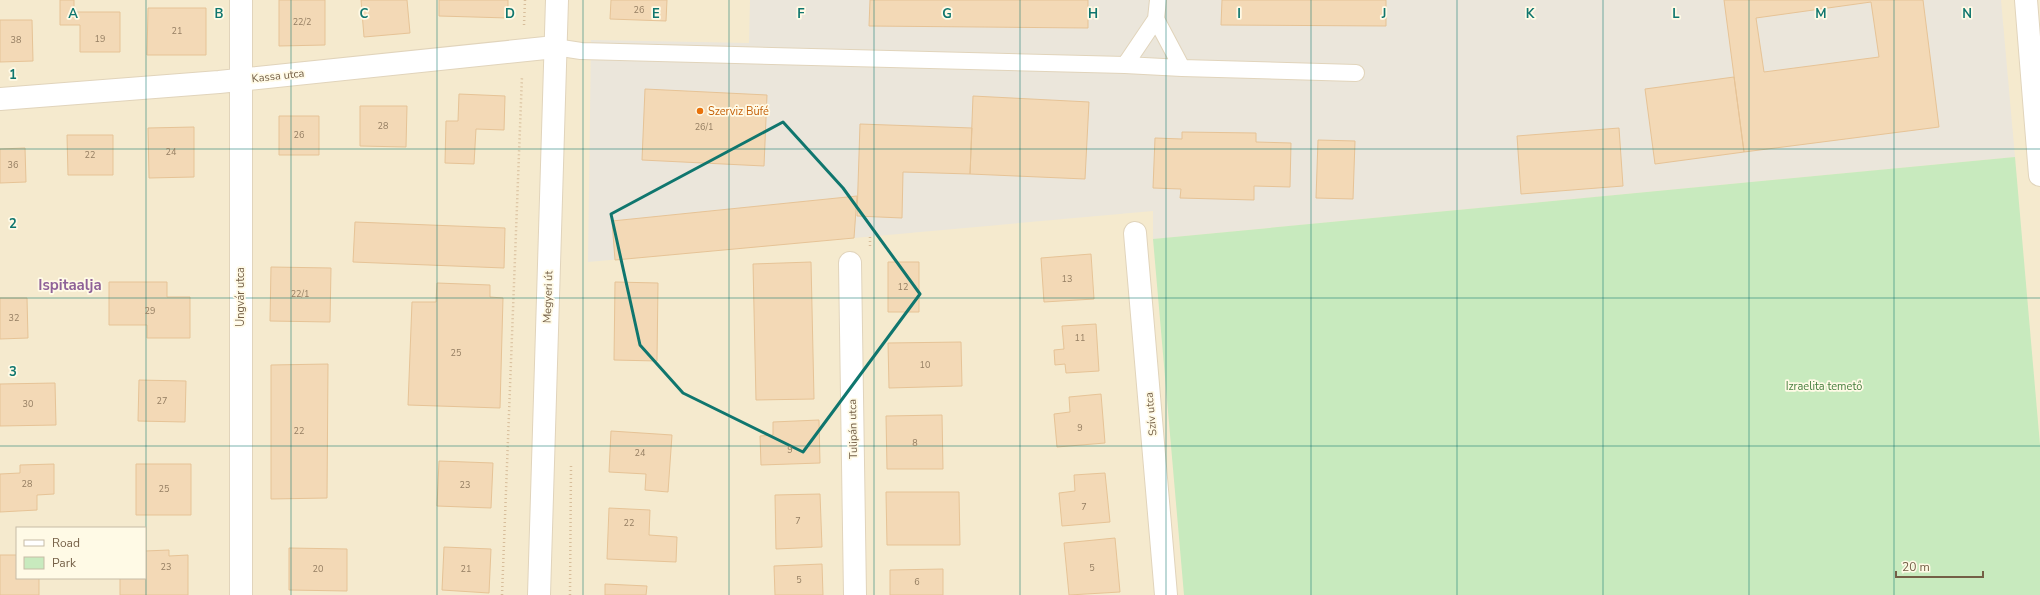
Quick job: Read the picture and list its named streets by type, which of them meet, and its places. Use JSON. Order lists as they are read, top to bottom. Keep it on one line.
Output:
{"streets":{"street":["Kassa utca","Ungvár utca","Megyeri út","Szív utca","Tulipán utca"]},"crossings":[["Kassa utca","Ungvár utca"],["Kassa utca","Megyeri út"]],"districts":["Ispitaalja"],"parks":["Izraelita temető"],"places":["Szerviz Büfé"],"house_numbers":["26","22/2","21","19","38","28","26/1","26","24","22","36","13","12","22/1","29","32","11","25","10","27","30","9","22","8","9","24","28","23","25","7","7","22","23","5","20","21","5","6"],"legend":["Road","Park"],"scale_bar":"20 m","grid":{"columns":["A","B","C","D","E","F","G","H","I","J","K","L","M","N"],"rows":["1","2","3"]}}
